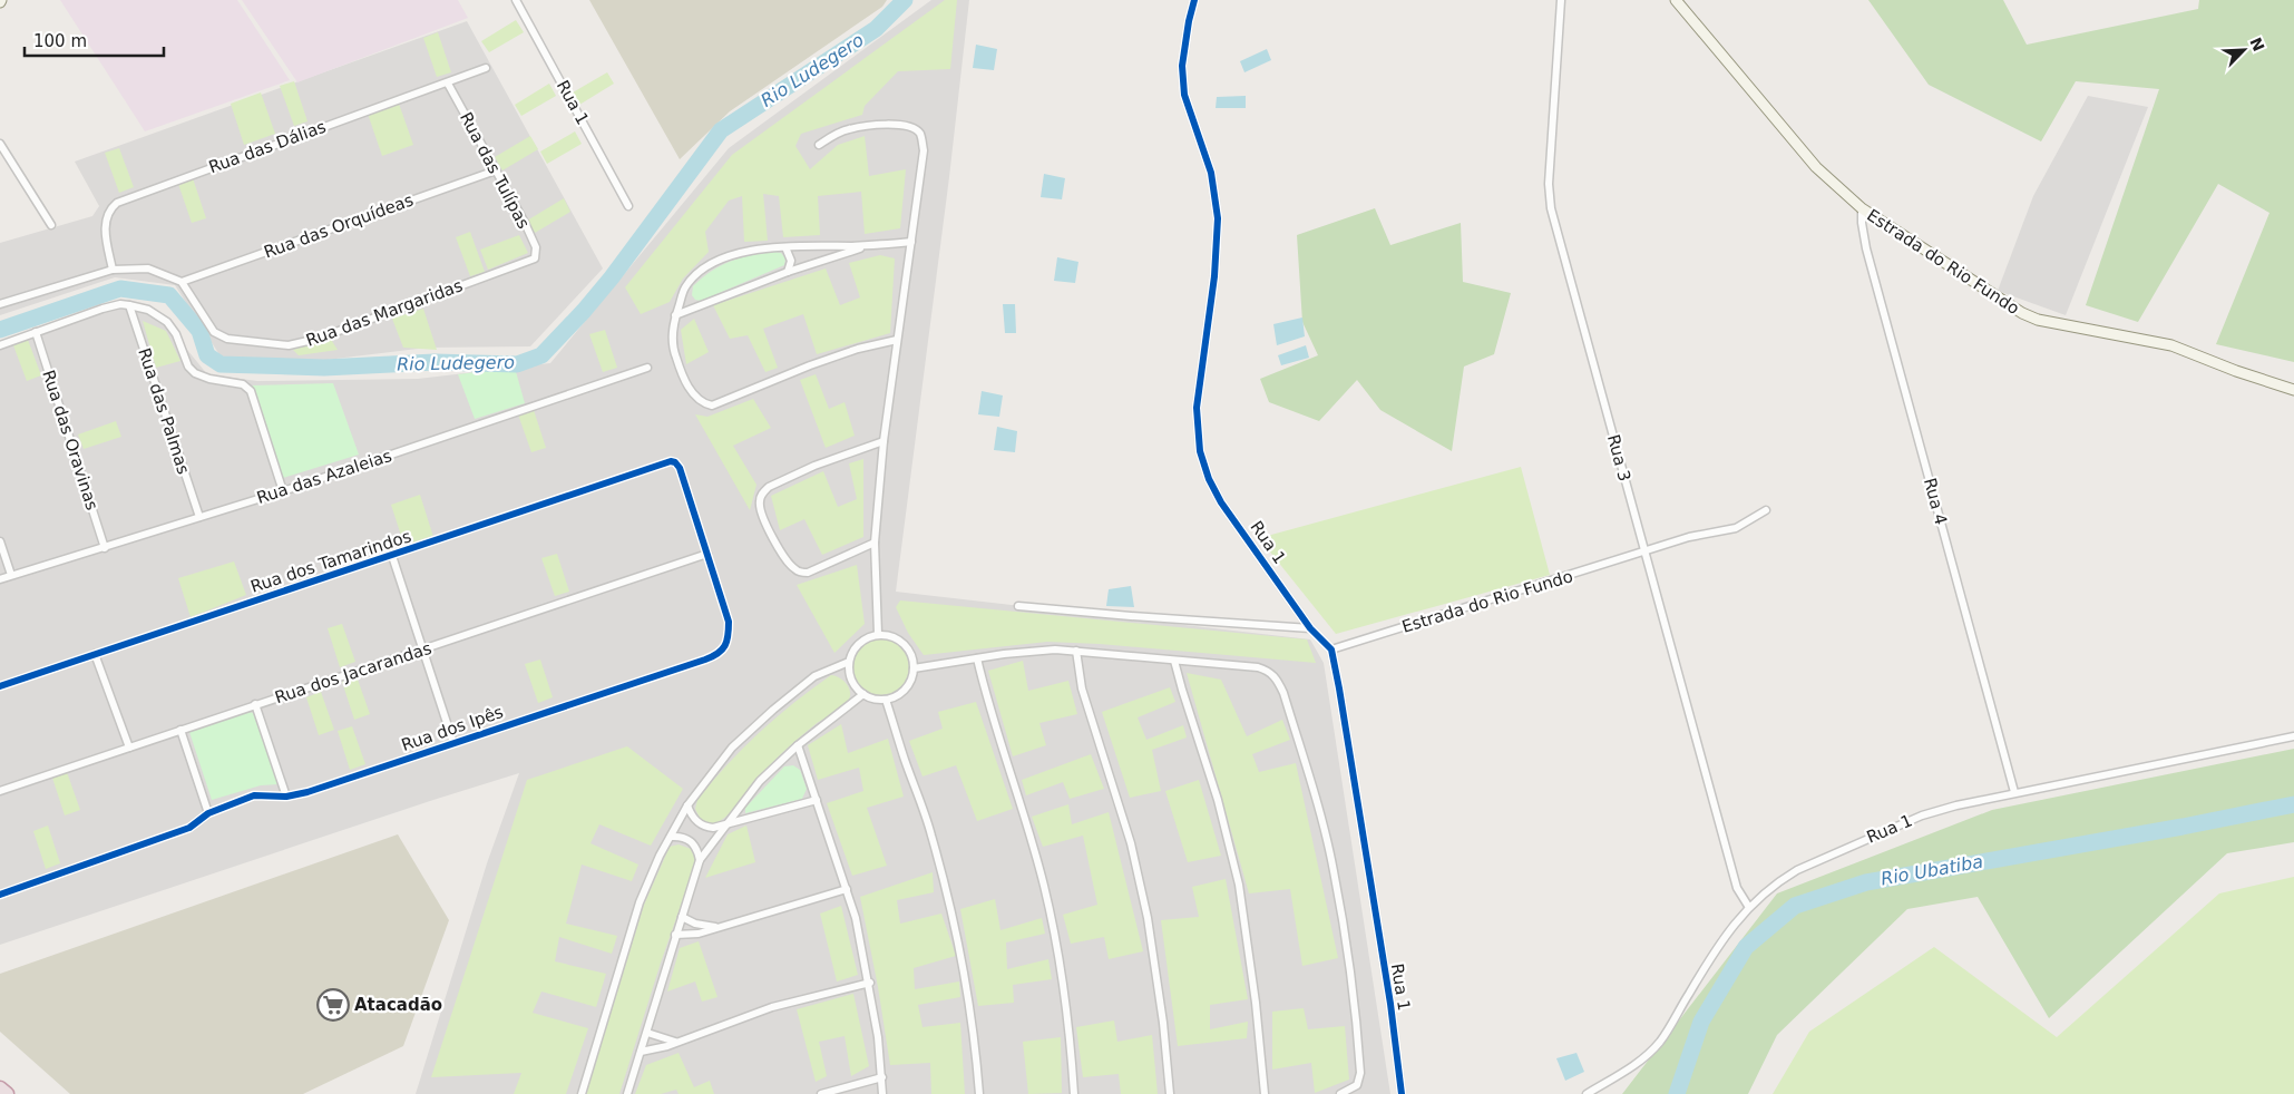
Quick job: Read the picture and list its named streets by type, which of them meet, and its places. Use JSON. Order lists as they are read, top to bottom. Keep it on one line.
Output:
{"streets":{"street":["Rua 1","Rua das Dálias","Rua das Tulípas","Rua das Orquídeas","Estrada do Rio Fundo","Rua das Margaridas","Rua das Palmas","Rua das Oravinas","Rua 3","Rua das Azaleias","Rua 4","Rua dos Tamarindos","Rua dos Jacarandas","Rua dos Ipês"]},"crossings":[["Rua 1","Estrada do Rio Fundo"],["Rua 1","Rua 3"],["Rua 1","Rua 4"],["Rua das Dálias","Rua das Tulípas"],["Rua das Tulípas","Rua das Orquídeas"],["Rua das Tulípas","Rua das Margaridas"],["Rua das Orquídeas","Rua das Margaridas"],["Estrada do Rio Fundo","Rua 3"],["Estrada do Rio Fundo","Rua 4"],["Rua das Palmas","Rua das Azaleias"],["Rua das Oravinas","Rua das Azaleias"],["Rua dos Tamarindos","Rua dos Ipês"],["Rua dos Jacarandas","Rua dos Ipês"]],"water":["Rio Ludegero","Rio Ubatiba"],"places":{"supermarket":["Atacadão"]},"scale_bar":"100 m","north":"top right"}
